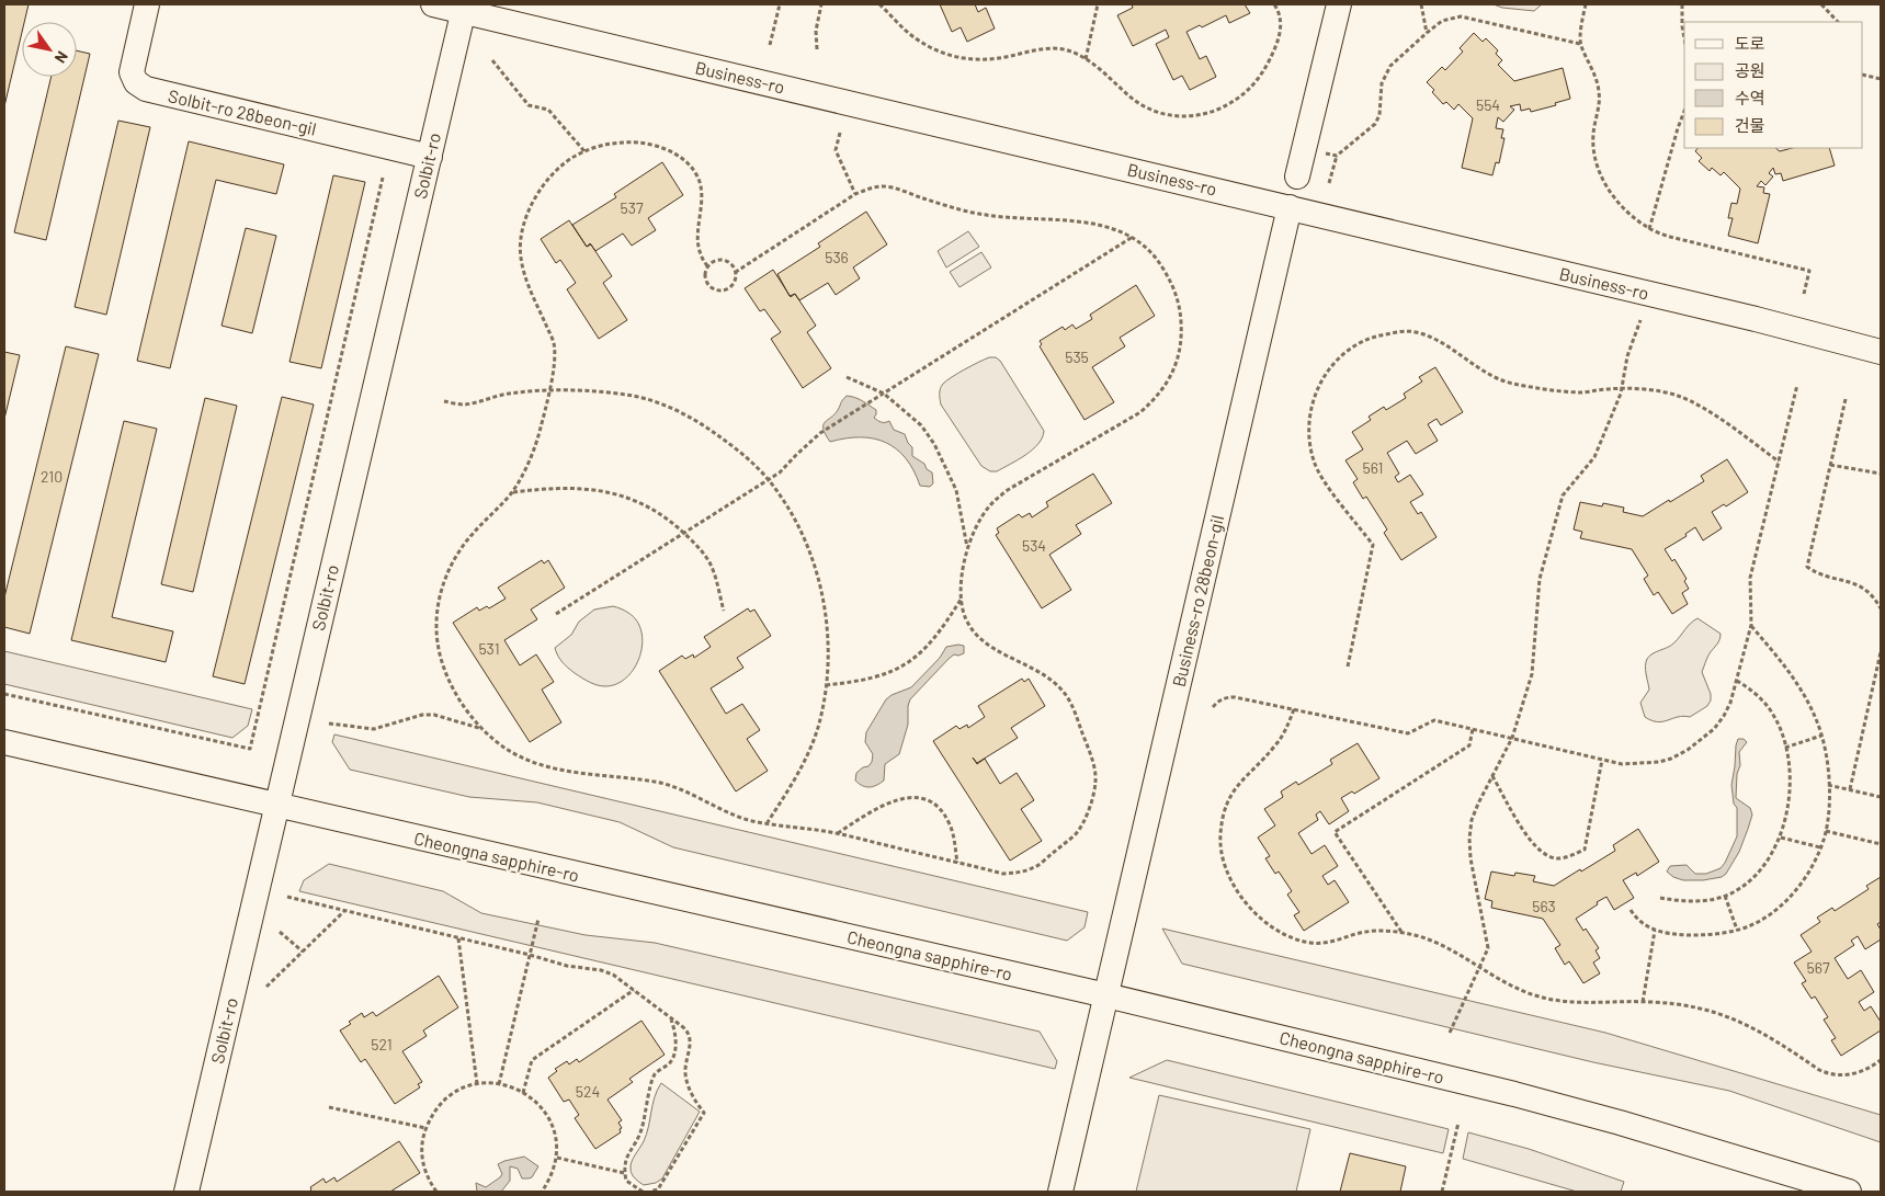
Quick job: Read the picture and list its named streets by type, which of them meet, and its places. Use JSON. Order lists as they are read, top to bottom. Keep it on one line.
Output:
{"streets":{"street":["Business-ro","Solbit-ro 28beon-gil","Solbit-ro","Business-ro 28beon-gil","Cheongna sapphire-ro"]},"crossings":[["Business-ro","Solbit-ro"],["Business-ro","Business-ro 28beon-gil"],["Solbit-ro 28beon-gil","Solbit-ro"],["Solbit-ro","Cheongna sapphire-ro"],["Business-ro 28beon-gil","Cheongna sapphire-ro"]],"house_numbers":["554","537","536","535","561","210","534","531","563","567","521","524"],"legend":["도로","공원","수역","건물"],"north":"bottom right"}
